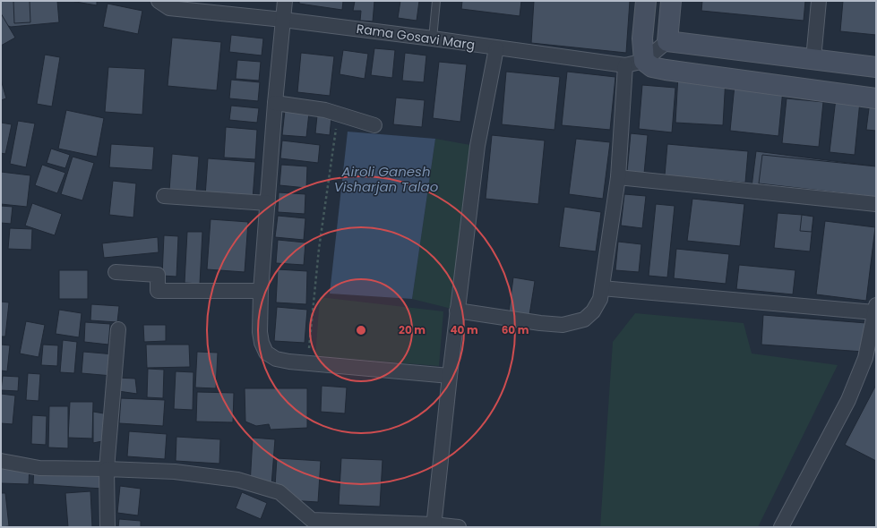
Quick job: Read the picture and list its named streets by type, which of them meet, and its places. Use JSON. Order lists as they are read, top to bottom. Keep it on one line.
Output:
{"streets":{"street":["Rama Gosavi Marg"]},"water":["Airoli Ganesh Visharjan Talao"],"rings":["20 m","40 m","60 m"]}
